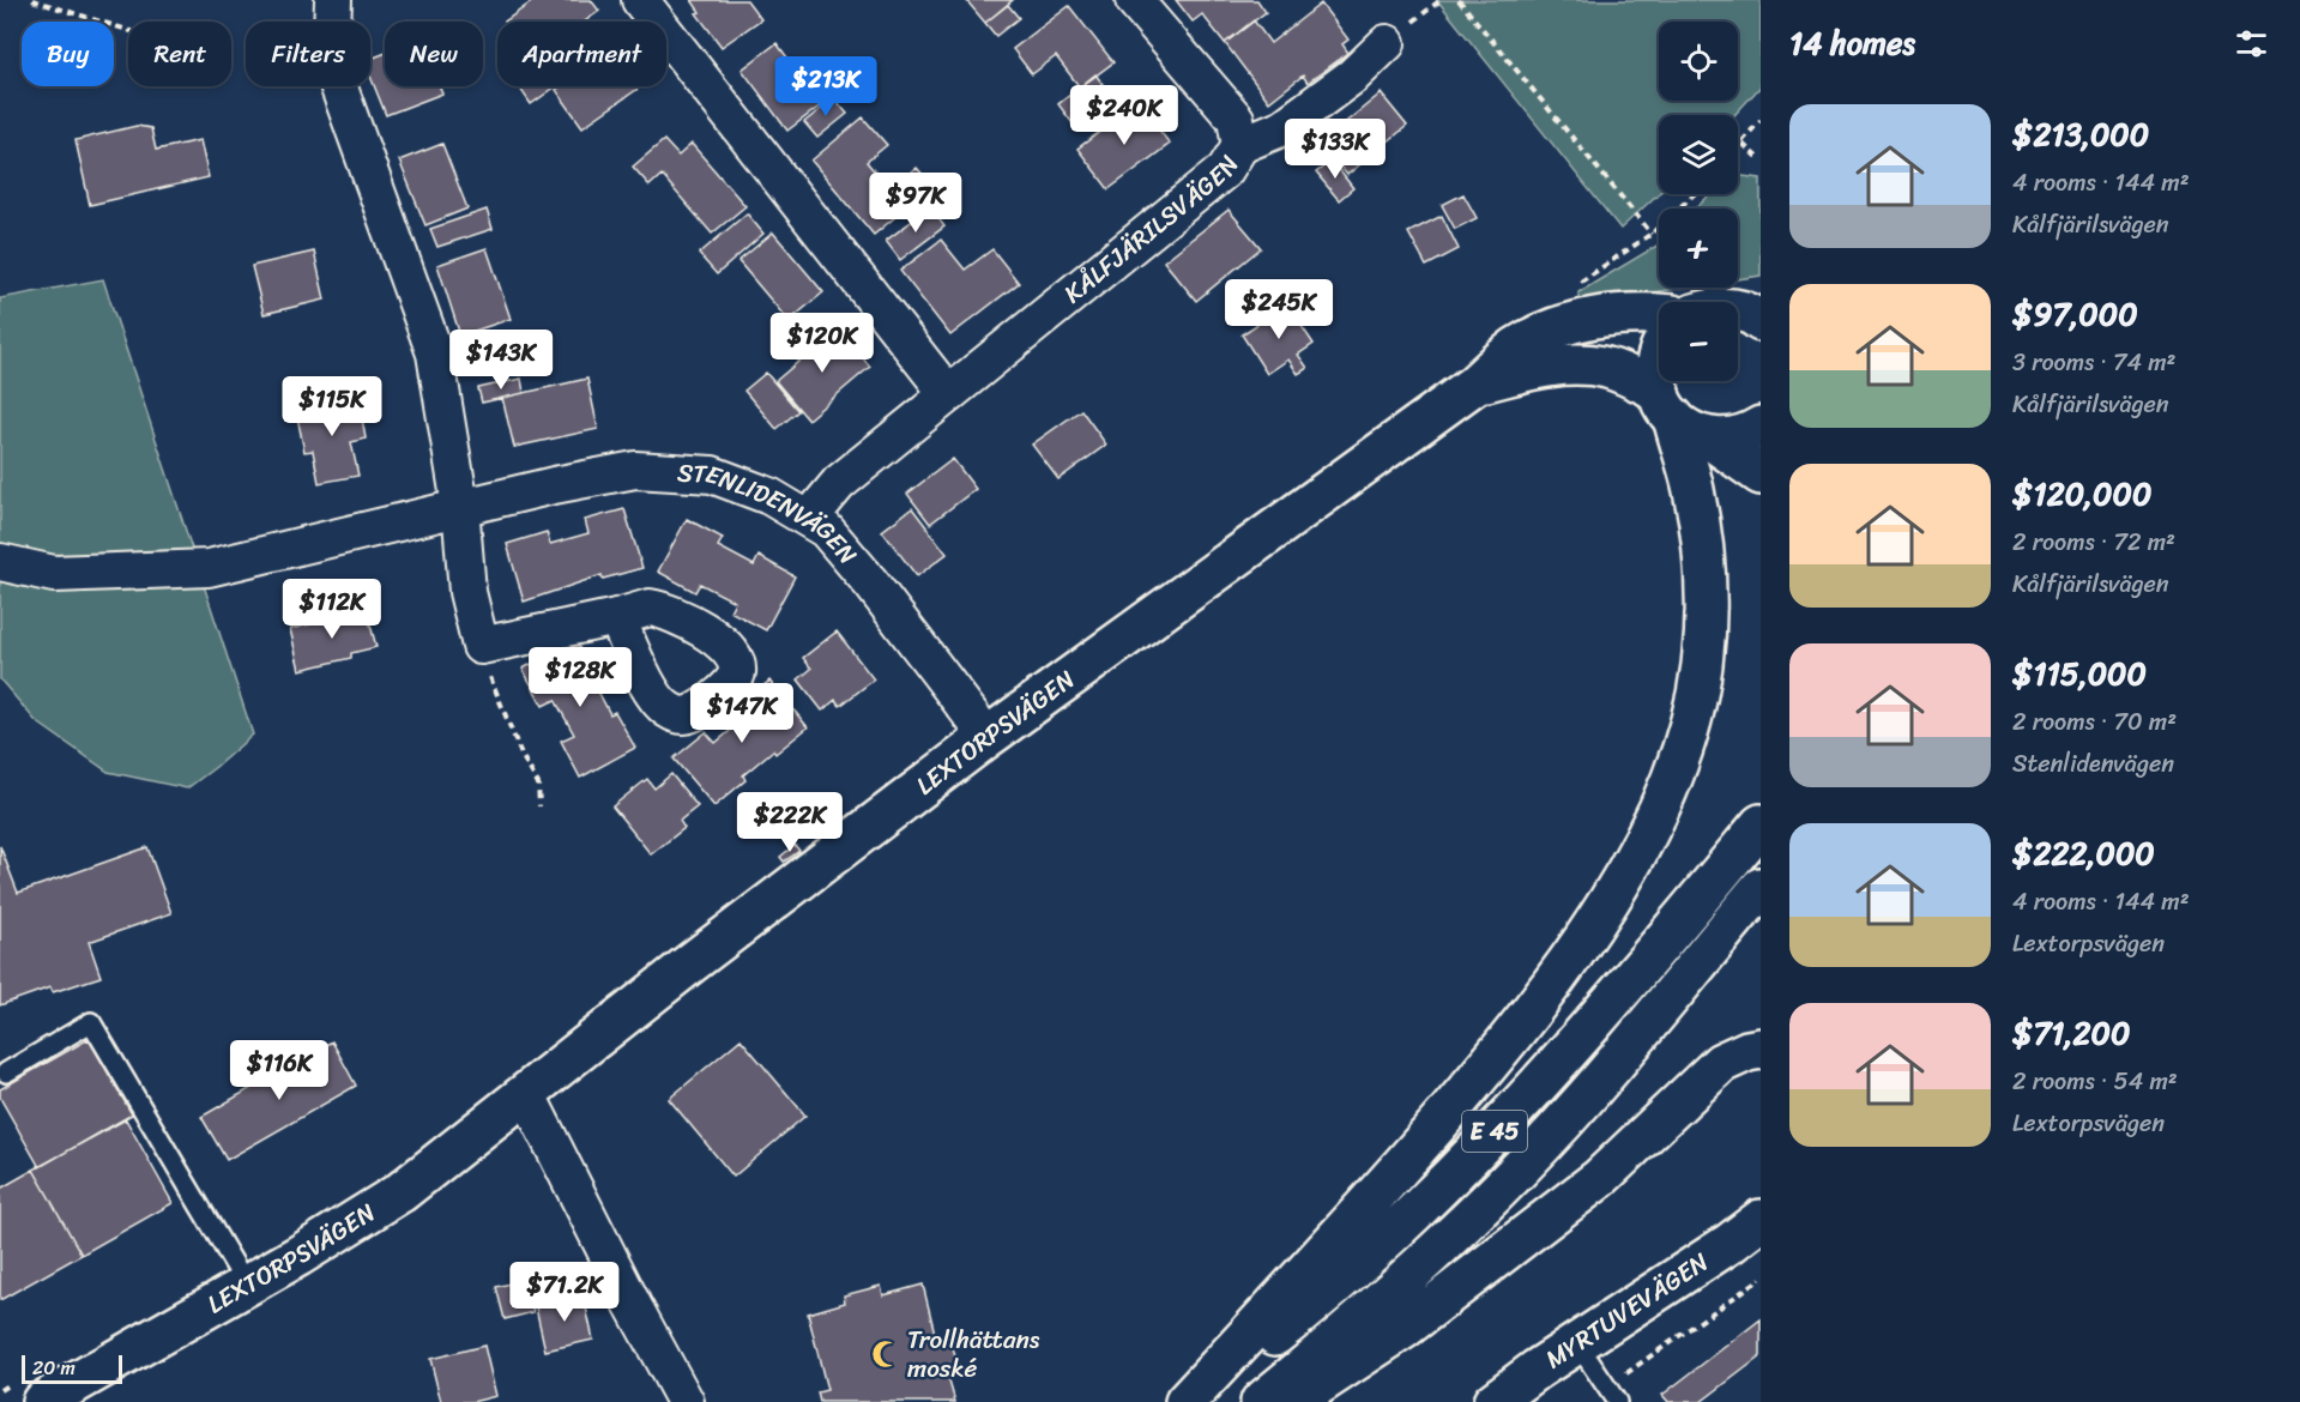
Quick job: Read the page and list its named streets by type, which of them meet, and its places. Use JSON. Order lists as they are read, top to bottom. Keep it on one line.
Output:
{"streets":{"main road":["LEXTORPSVÄGEN","E 45","MYRTUVEVÄGEN"],"street":["KÅLFJÄRILSVÄGEN","STENLIDENVÄGEN"]},"crossings":[["KÅLFJÄRILSVÄGEN","STENLIDENVÄGEN"],["STENLIDENVÄGEN","LEXTORPSVÄGEN"]],"places":{"mosque":["Trollhättans moské"]},"scale_bar":"20 m","page":{"heading":"14 homes","map_buttons":["+","−"],"chip":["Buy","Rent","Filters","New","Apartment"],"price":["$213K","$240K","$133K","$97K","$245K","$120K","$143K","$115K","$112K","$128K","$147K","$222K","$116K","$71.2K"],"list":[{"name":"$213,000","note":"4 rooms · 144 m² · Kålfjärilsvägen"},{"name":"$97,000","note":"3 rooms · 74 m² · Kålfjärilsvägen"},{"name":"$120,000","note":"2 rooms · 72 m² · Kålfjärilsvägen"},{"name":"$115,000","note":"2 rooms · 70 m² · Stenlidenvägen"},{"name":"$222,000","note":"4 rooms · 144 m² · Lextorpsvägen"},{"name":"$71,200","note":"2 rooms · 54 m² · Lextorpsvägen"}],"scale":"20 m"}}
